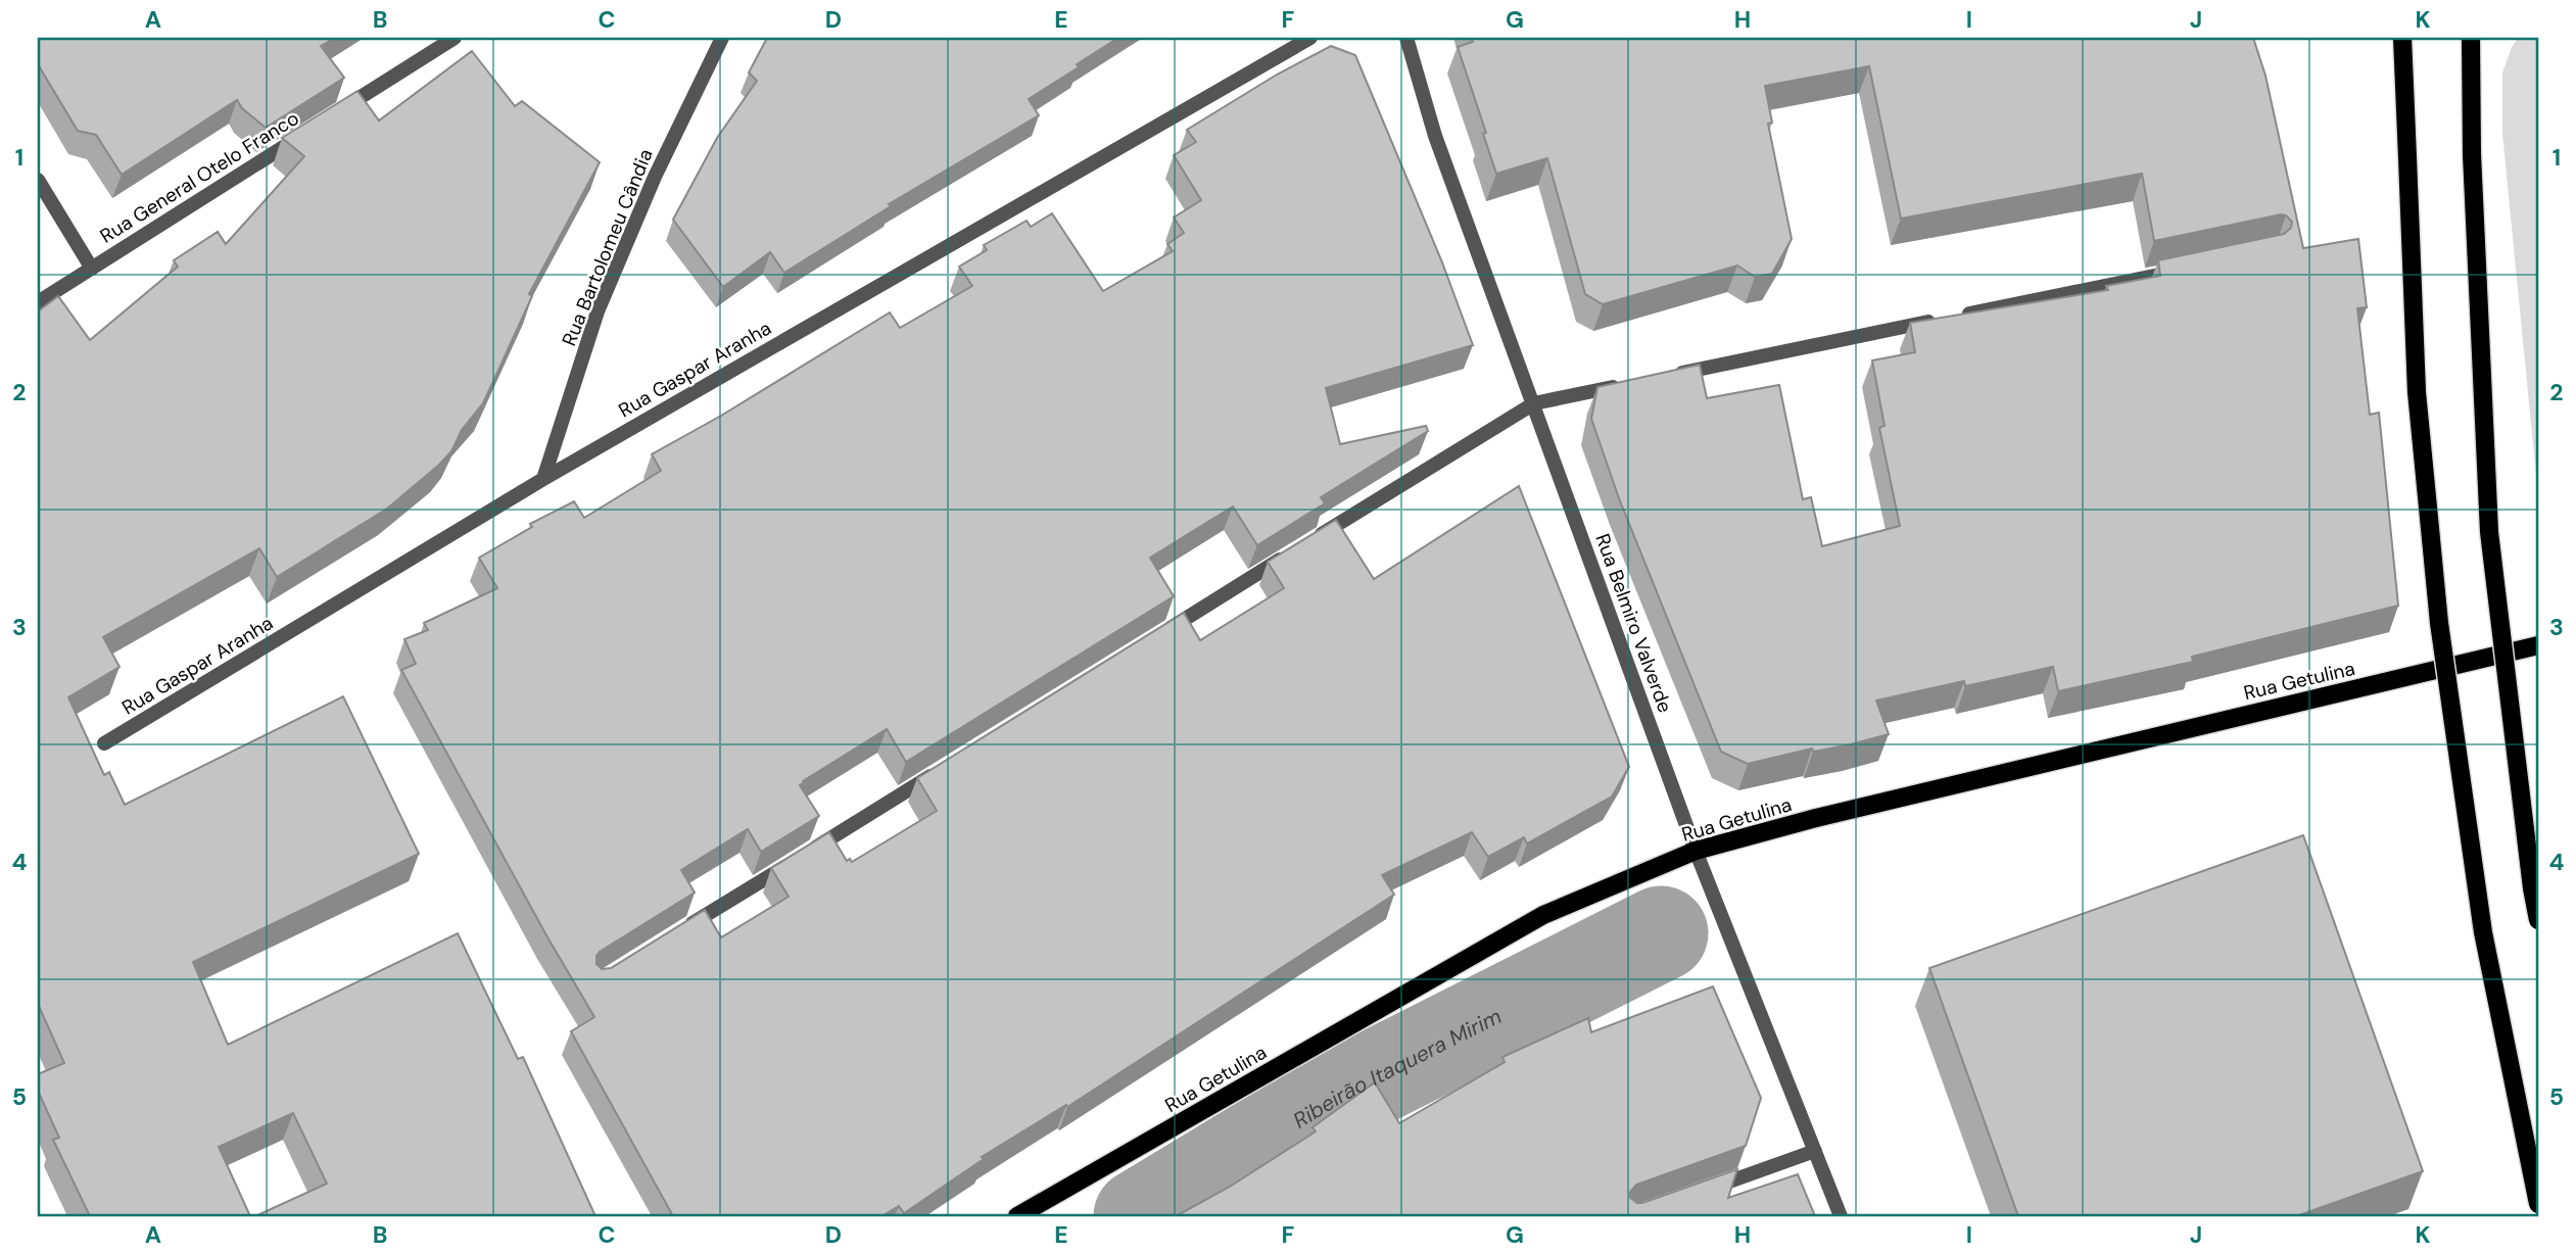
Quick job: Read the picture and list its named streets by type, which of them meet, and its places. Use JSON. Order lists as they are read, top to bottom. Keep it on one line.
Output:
{"streets":{"main road":["Rua Getulina"],"street":["Rua General Otelo Franco","Rua Bartolomeu Cândia","Rua Gaspar Aranha","Rua Belmiro Valverde"]},"crossings":[["Rua Bartolomeu Cândia","Rua Gaspar Aranha"],["Rua Belmiro Valverde","Rua Getulina"]],"water":["Ribeirão Itaquera Mirim"],"grid":{"columns":["A","B","C","D","E","F","G","H","I","J","K"],"rows":["1","2","3","4","5"]}}
